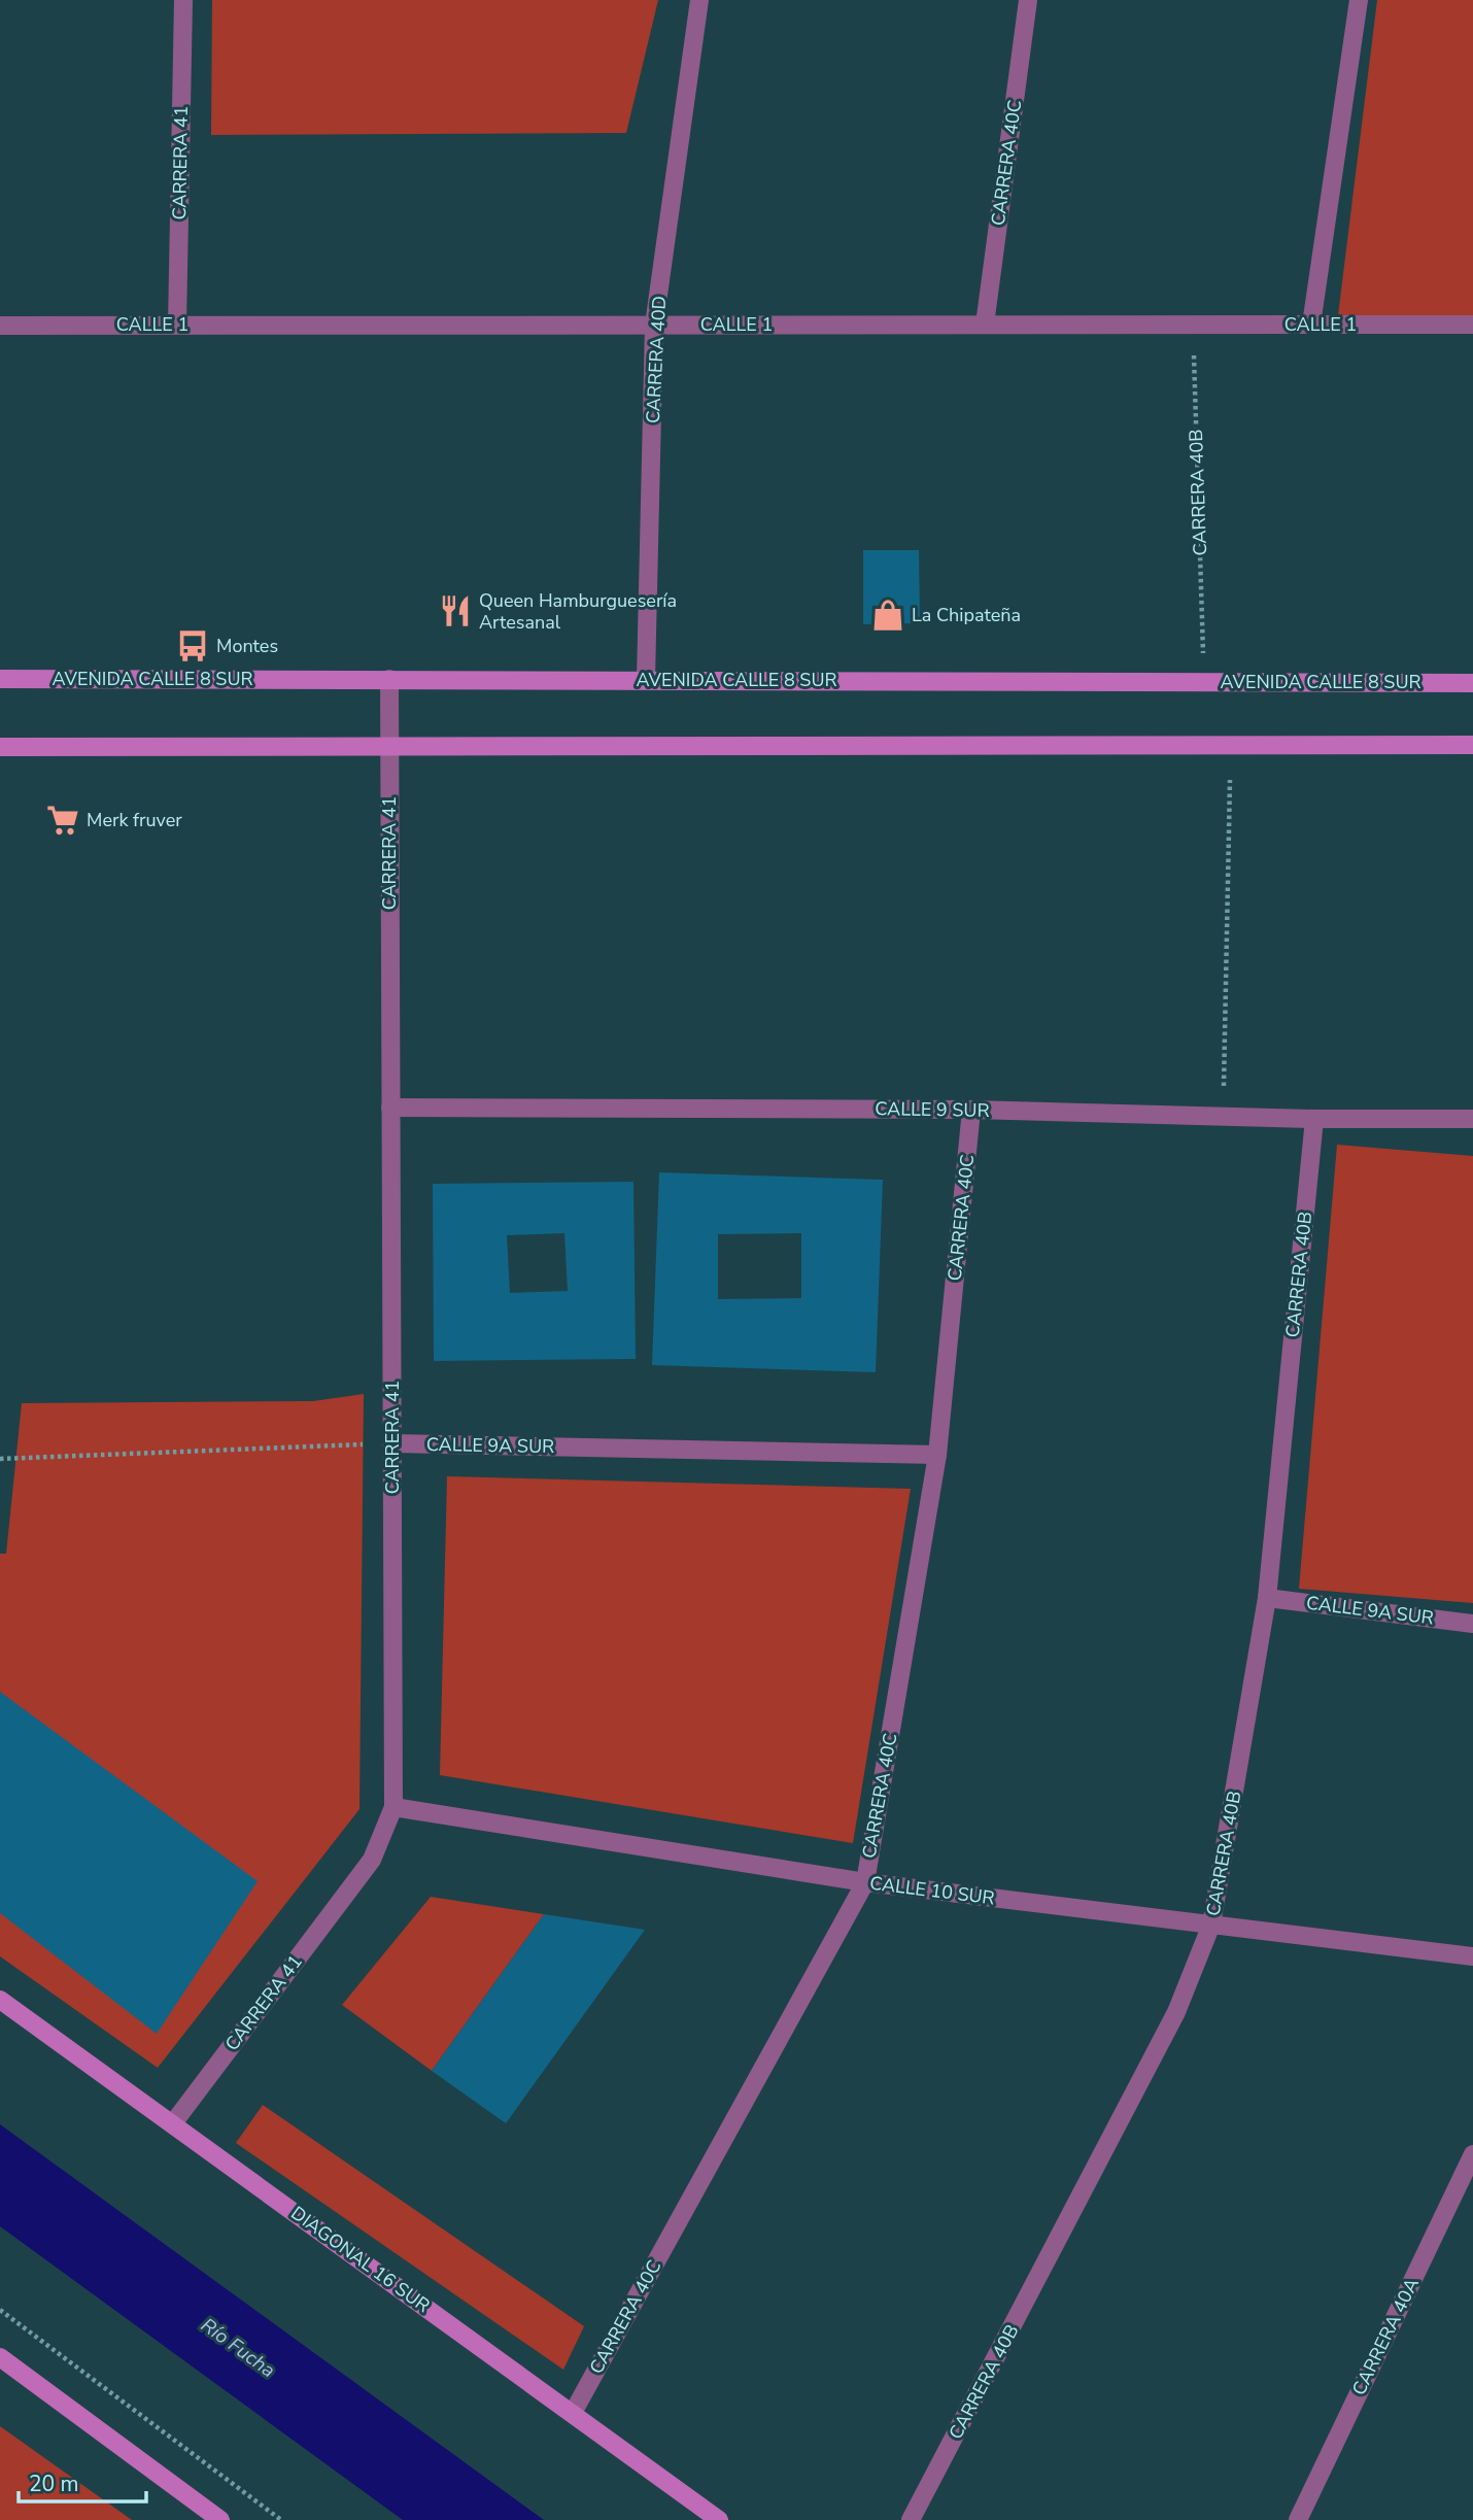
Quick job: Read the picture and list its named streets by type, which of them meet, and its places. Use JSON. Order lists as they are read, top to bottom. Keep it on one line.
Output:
{"streets":{"main road":["AVENIDA CALLE 8 SUR","DIAGONAL 16 SUR"],"street":["CARRERA 41","CARRERA 40C","CALLE 1","CARRERA 40D","CARRERA 40B","CALLE 9 SUR","CALLE 9A SUR","CALLE 10 SUR","CARRERA 40A"]},"crossings":[["CARRERA 41","CALLE 1"],["CARRERA 41","AVENIDA CALLE 8 SUR"],["CARRERA 41","CALLE 9 SUR"],["CARRERA 41","CALLE 9A SUR"],["CARRERA 41","CALLE 10 SUR"],["CARRERA 41","DIAGONAL 16 SUR"],["CARRERA 40C","CALLE 1"],["CARRERA 40C","CALLE 9 SUR"],["CARRERA 40C","CALLE 9A SUR"],["CARRERA 40C","CALLE 10 SUR"],["CARRERA 40C","DIAGONAL 16 SUR"],["CALLE 1","CARRERA 40D"],["CALLE 1","CARRERA 40B"],["CARRERA 40D","AVENIDA CALLE 8 SUR"],["CARRERA 40B","CALLE 9 SUR"],["CARRERA 40B","CALLE 9A SUR"],["CARRERA 40B","CALLE 10 SUR"]],"water":["Río Fucha"],"places":{"restaurant":["Queen Hamburguesería Artesanal"],"shop":["La Chipateña"],"bus stop":["Montes"],"supermarket":["Merk fruver"]},"scale_bar":"20 m"}
